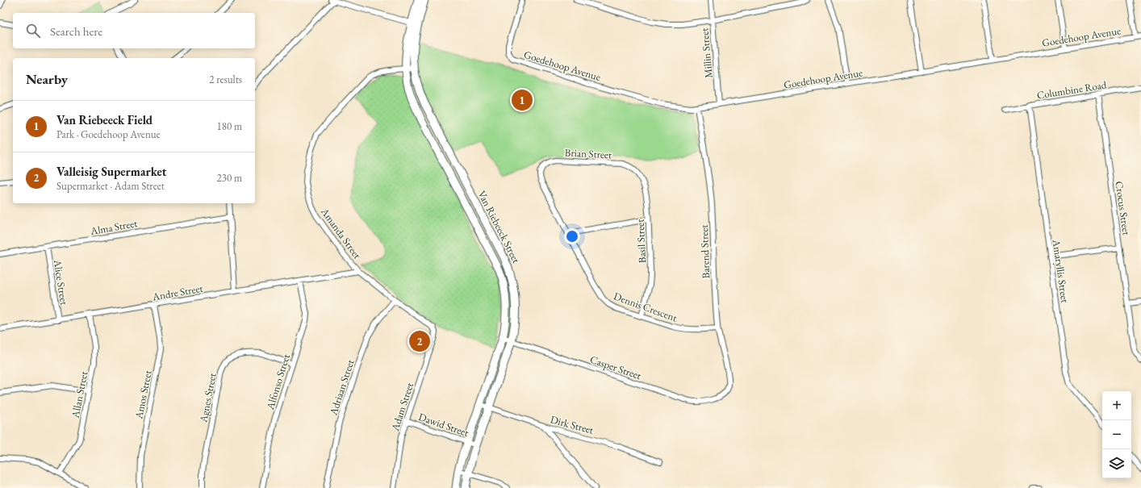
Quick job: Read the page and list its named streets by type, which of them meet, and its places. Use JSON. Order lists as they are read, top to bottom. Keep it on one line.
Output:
{"streets":{"street":["Goedehoop Avenue","Millin Street","Columbine Road","Brian Street","Crocus Street","Alma Street","Van Riebeeck Street","Amanda Street","Basil Street","Barend Street","Amaryllis Street","Alice Street","Andre Street","Dennis Crescent","Casper Street","Alfonso Street","Adriaan Street","Allan Street","Amos Street","Agnes Street","Adam Street","Dawid Street","Dirk Street"]},"crossings":[["Goedehoop Avenue","Millin Street"],["Goedehoop Avenue","Barend Street"],["Columbine Road","Crocus Street"],["Columbine Road","Amaryllis Street"],["Brian Street","Basil Street"],["Brian Street","Dennis Crescent"],["Alma Street","Alice Street"],["Van Riebeeck Street","Amanda Street"],["Van Riebeeck Street","Casper Street"],["Van Riebeeck Street","Dawid Street"],["Van Riebeeck Street","Dirk Street"],["Amanda Street","Andre Street"],["Amanda Street","Adriaan Street"],["Amanda Street","Adam Street"],["Basil Street","Dennis Crescent"],["Barend Street","Dennis Crescent"],["Barend Street","Casper Street"],["Alice Street","Andre Street"],["Andre Street","Alfonso Street"],["Andre Street","Allan Street"],["Andre Street","Amos Street"],["Alfonso Street","Agnes Street"],["Adam Street","Dawid Street"]],"page":{"search":"Search here","heading":["Nearby","2 results"],"pins":["1","2"],"list":[{"mark":"1","name":"Van Riebeeck Field","note":"Park · Goedehoop Avenue","value":"180 m"},{"mark":"2","name":"Valleisig Supermarket","note":"Supermarket · Adam Street","value":"230 m"}],"map_buttons":["+","−"]}}
